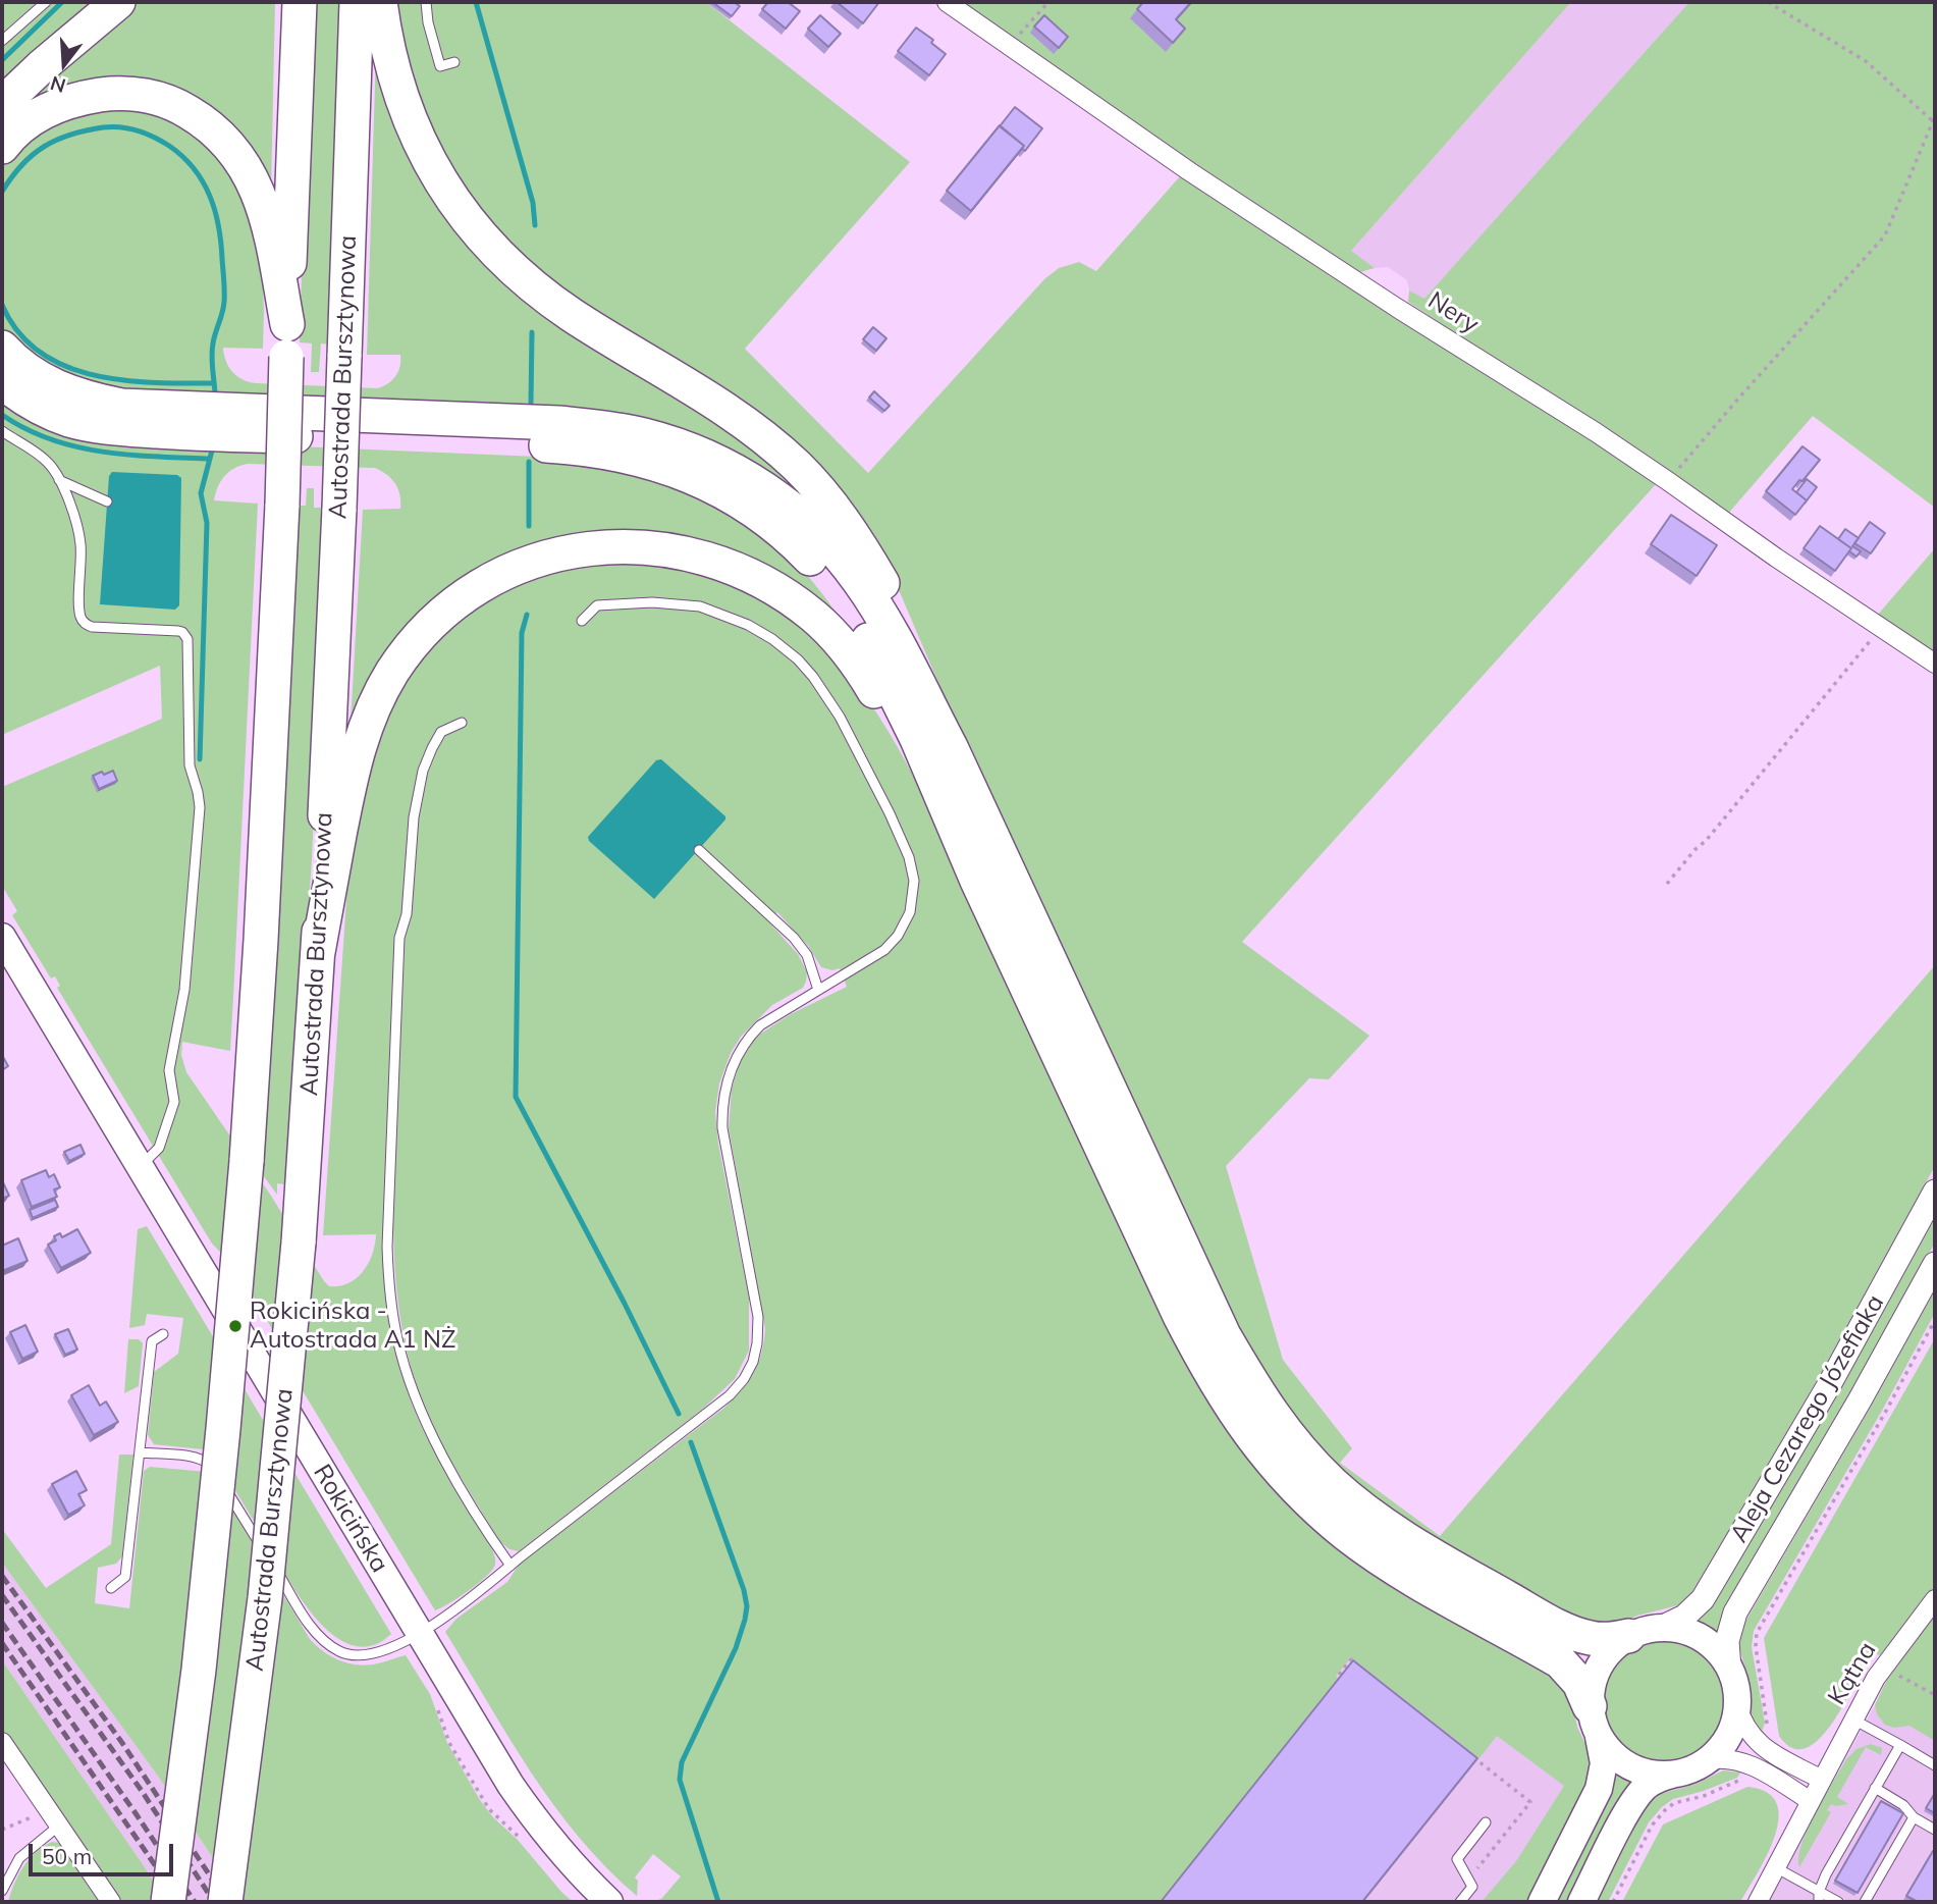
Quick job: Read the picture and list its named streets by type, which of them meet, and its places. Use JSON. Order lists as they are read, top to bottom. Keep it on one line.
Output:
{"streets":{"highway":["Autostrada Bursztynowa"],"main road":["Rokicińska"],"street":["Nery","Aleja Cezarego Józefiaka","Kątna"]},"places":["Rokicińska - Autostrada A1 NŻ"],"scale_bar":"50 m","north":"bottom"}
